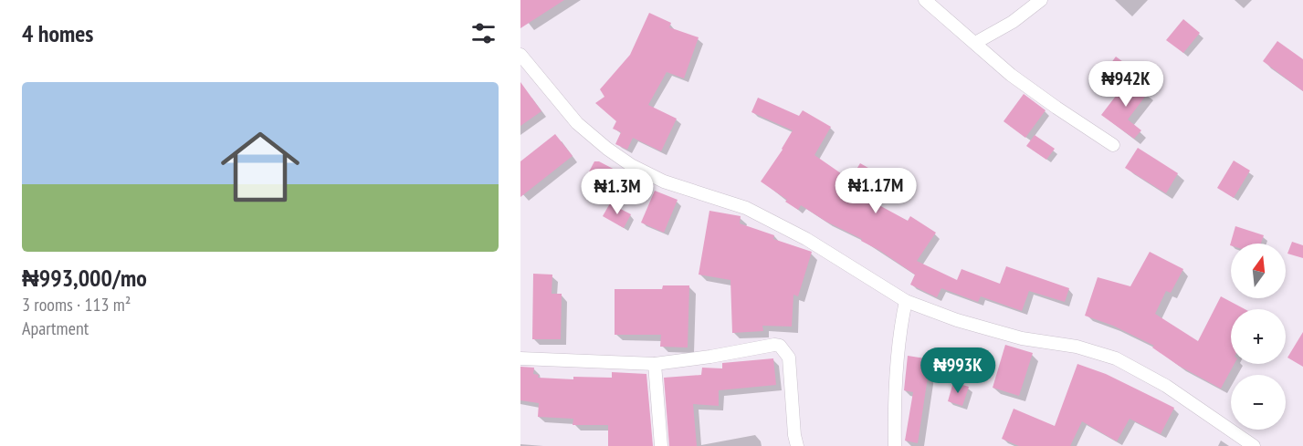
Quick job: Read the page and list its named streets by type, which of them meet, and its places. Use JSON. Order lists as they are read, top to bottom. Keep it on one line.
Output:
{"north":"top","page":{"heading":"4 homes","price":["₦942K","₦1.17M","₦1.3M","₦993K"],"list":[{"name":"₦993,000/mo","note":"3 rooms · 113 m² · Apartment"}],"map_buttons":["+","−"]}}
